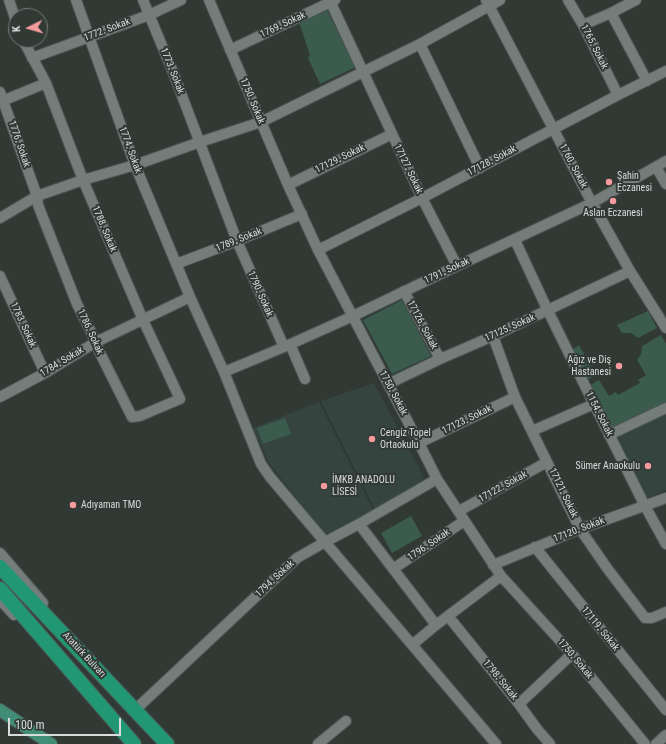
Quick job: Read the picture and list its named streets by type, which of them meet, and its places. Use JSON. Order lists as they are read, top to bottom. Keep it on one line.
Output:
{"streets":{"highway":["Atatürk Bulvarı"],"street":["1769. Sokak","1772. Sokak","1765. Sokak","1773. Sokak","1750. Sokak","1776. Sokak","1774. Sokak","17129. Sokak","17128. Sokak","1760. Sokak","17127. Sokak","1788. Sokak","1789. Sokak","1791. Sokak","1790. Sokak","1783. Sokak","17126. Sokak","17125. Sokak","1786. Sokak","1784. Sokak","1154. Sokak","17123. Sokak","17122. Sokak","17121. Sokak","17120. Sokak","1796. Sokak","1794. Sokak","17119. Sokak","1798. Sokak"]},"crossings":[["1769. Sokak","1750. Sokak"],["1769. Sokak","17127. Sokak"],["1772. Sokak","1773. Sokak"],["1772. Sokak","1774. Sokak"],["1772. Sokak","1788. Sokak"],["1765. Sokak","17128. Sokak"],["1773. Sokak","1789. Sokak"],["1773. Sokak","1790. Sokak"],["1750. Sokak","17129. Sokak"],["1750. Sokak","17128. Sokak"],["1750. Sokak","1789. Sokak"],["1750. Sokak","1791. Sokak"],["1750. Sokak","17125. Sokak"],["1750. Sokak","17123. Sokak"],["1750. Sokak","17122. Sokak"],["1750. Sokak","17120. Sokak"],["1750. Sokak","1796. Sokak"],["1750. Sokak","1794. Sokak"],["1776. Sokak","1786. Sokak"],["1774. Sokak","1789. Sokak"],["1774. Sokak","1791. Sokak"],["1774. Sokak","1784. Sokak"],["1774. Sokak","1794. Sokak"],["17129. Sokak","17127. Sokak"],["17128. Sokak","1760. Sokak"],["17128. Sokak","17127. Sokak"],["1760. Sokak","1791. Sokak"],["1760. Sokak","17125. Sokak"],["17127. Sokak","1791. Sokak"],["1788. Sokak","1786. Sokak"],["1788. Sokak","1784. Sokak"],["1789. Sokak","1790. Sokak"],["1791. Sokak","1790. Sokak"],["1791. Sokak","17126. Sokak"],["1791. Sokak","1154. Sokak"],["1783. Sokak","1784. Sokak"],["17126. Sokak","17125. Sokak"],["17125. Sokak","1154. Sokak"],["17125. Sokak","17121. Sokak"],["1786. Sokak","1784. Sokak"],["1154. Sokak","17120. Sokak"],["17123. Sokak","17121. Sokak"],["17122. Sokak","17121. Sokak"],["17121. Sokak","17120. Sokak"],["17120. Sokak","17119. Sokak"],["1794. Sokak","Atatürk Bulvarı"]],"places":["Şahin Eczanesi","Aslan Eczanesi","Ağız ve Diş Hastanesi","Cengiz Topel Ortaokulu","Sümer Anaokulu","İMKB ANADOLU LİSESİ","Adıyaman TMO"],"scale_bar":"100 m","north":"left"}
